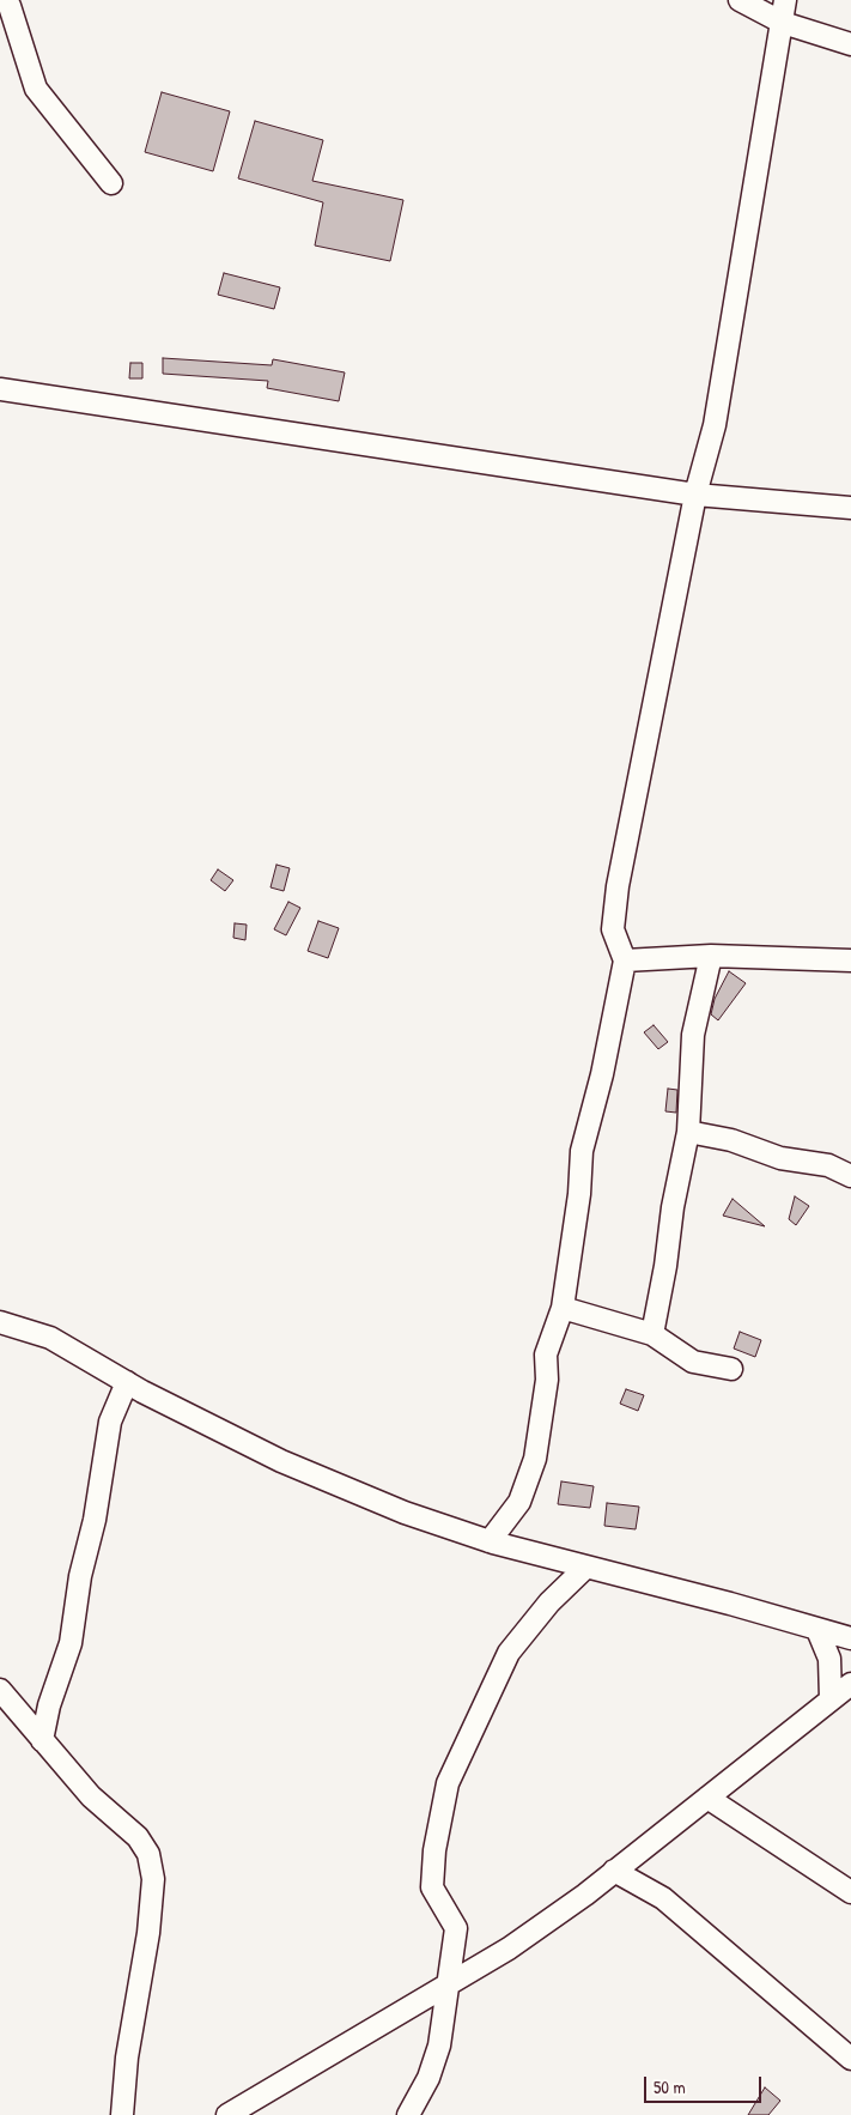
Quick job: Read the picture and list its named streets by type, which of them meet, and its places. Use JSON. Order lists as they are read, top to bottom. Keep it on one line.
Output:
{"scale_bar":"50 m"}
